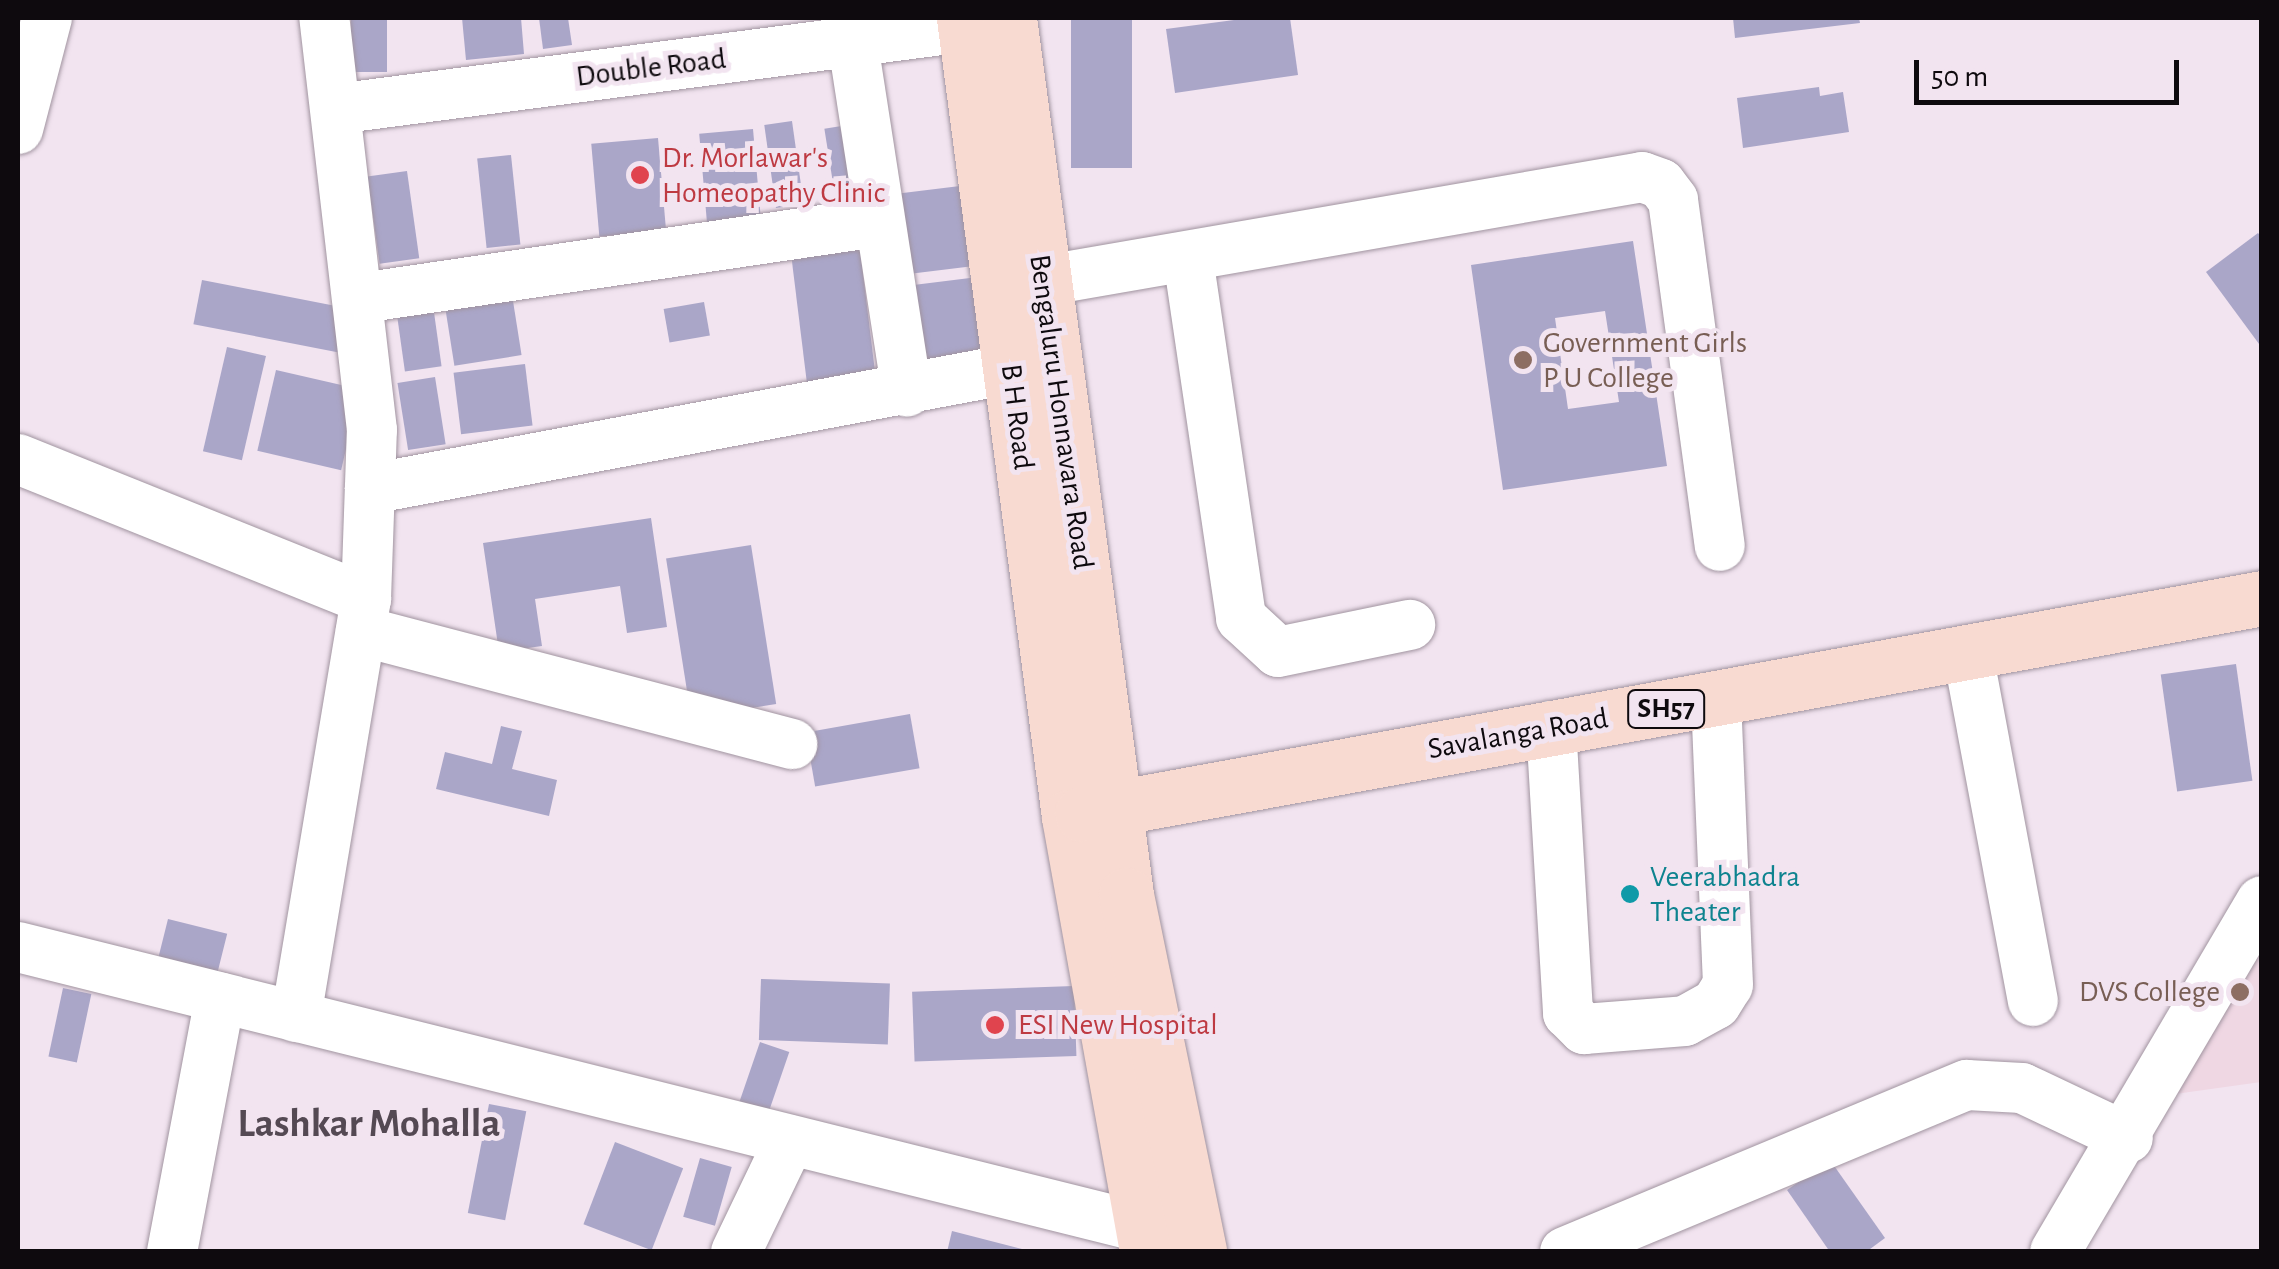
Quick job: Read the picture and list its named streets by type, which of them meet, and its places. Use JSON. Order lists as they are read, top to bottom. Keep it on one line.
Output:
{"streets":{"main road":["Bengaluru Honnavara Road","B H Road","SH57","Savalanga Road"],"street":["Double Road"]},"crossings":[["Double Road","Bengaluru Honnavara Road"],["Double Road","B H Road"],["Bengaluru Honnavara Road","B H Road"],["Bengaluru Honnavara Road","Savalanga Road"],["B H Road","Savalanga Road"]],"districts":["Lashkar Mohalla"],"places":["Dr. Morlawar's Homeopathy Clinic","Government Girls P U College","Veerabhadra Theater","DVS College","ESI New Hospital"],"scale_bar":"50 m"}
